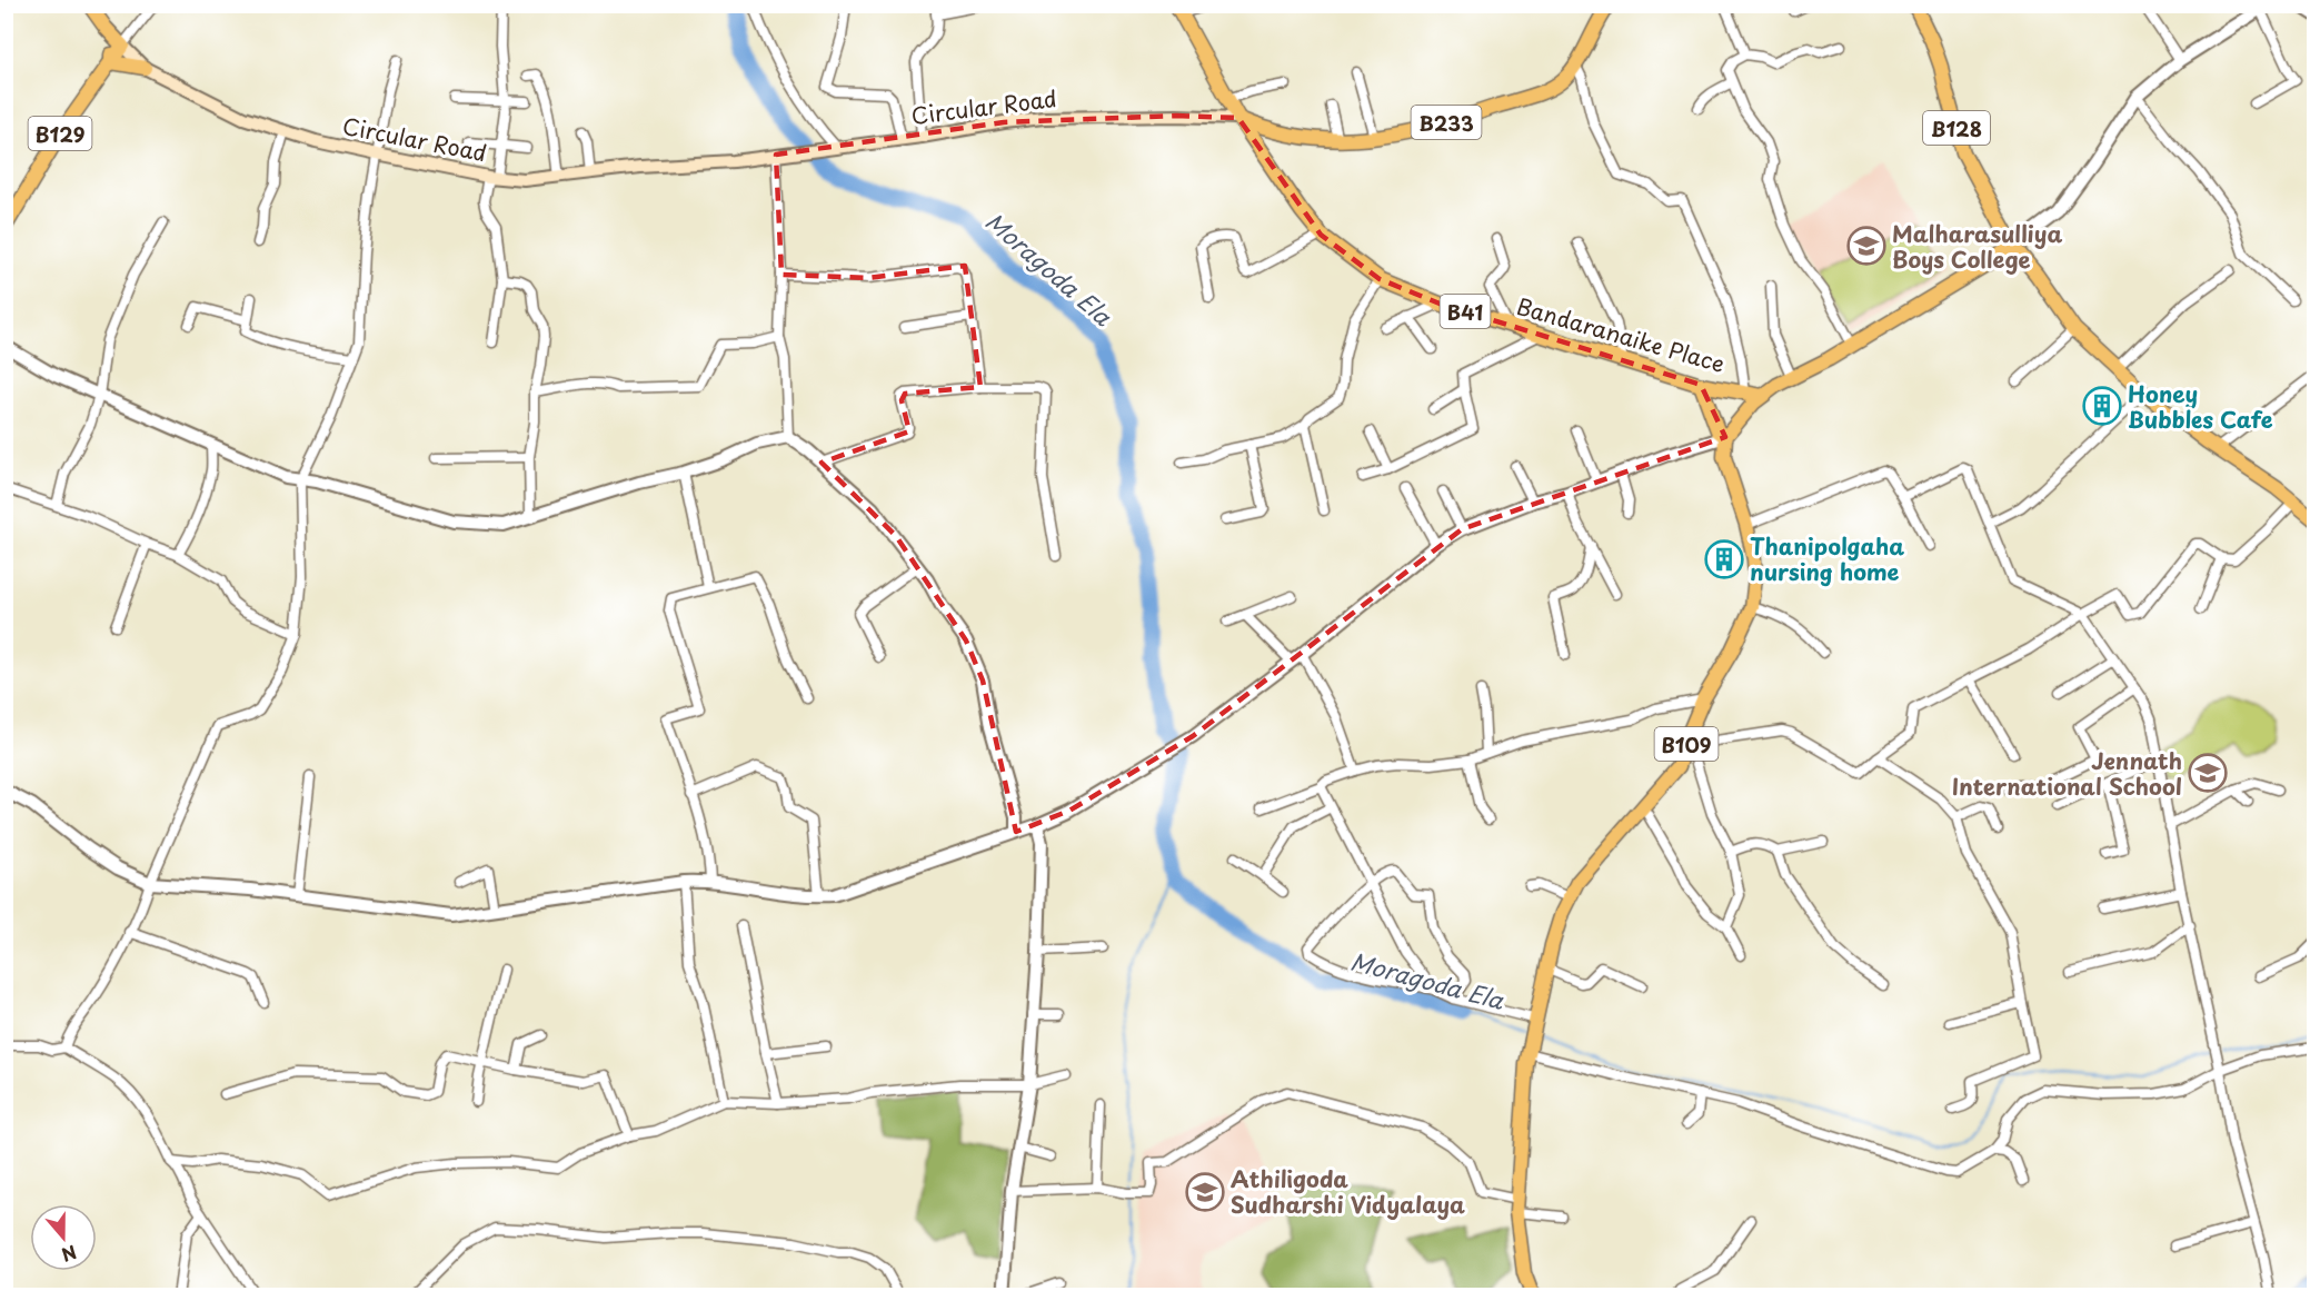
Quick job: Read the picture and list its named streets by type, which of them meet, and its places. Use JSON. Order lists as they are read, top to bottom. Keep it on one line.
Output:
{"streets":{"main road":["Circular Road","B233","B128","B129","B41","Bandaranaike Place","B109"]},"crossings":[["Circular Road","B233"],["Circular Road","B129"],["Circular Road","Bandaranaike Place"],["B233","Bandaranaike Place"]],"water":["Moragoda Ela"],"places":{"school or university":["Malharasulliya Boys College","Jennath International School","Athiligoda Sudharshi Vidyalaya"],"building":["Honey Bubbles Cafe","Thanipolgaha nursing home"]},"north":"bottom"}
